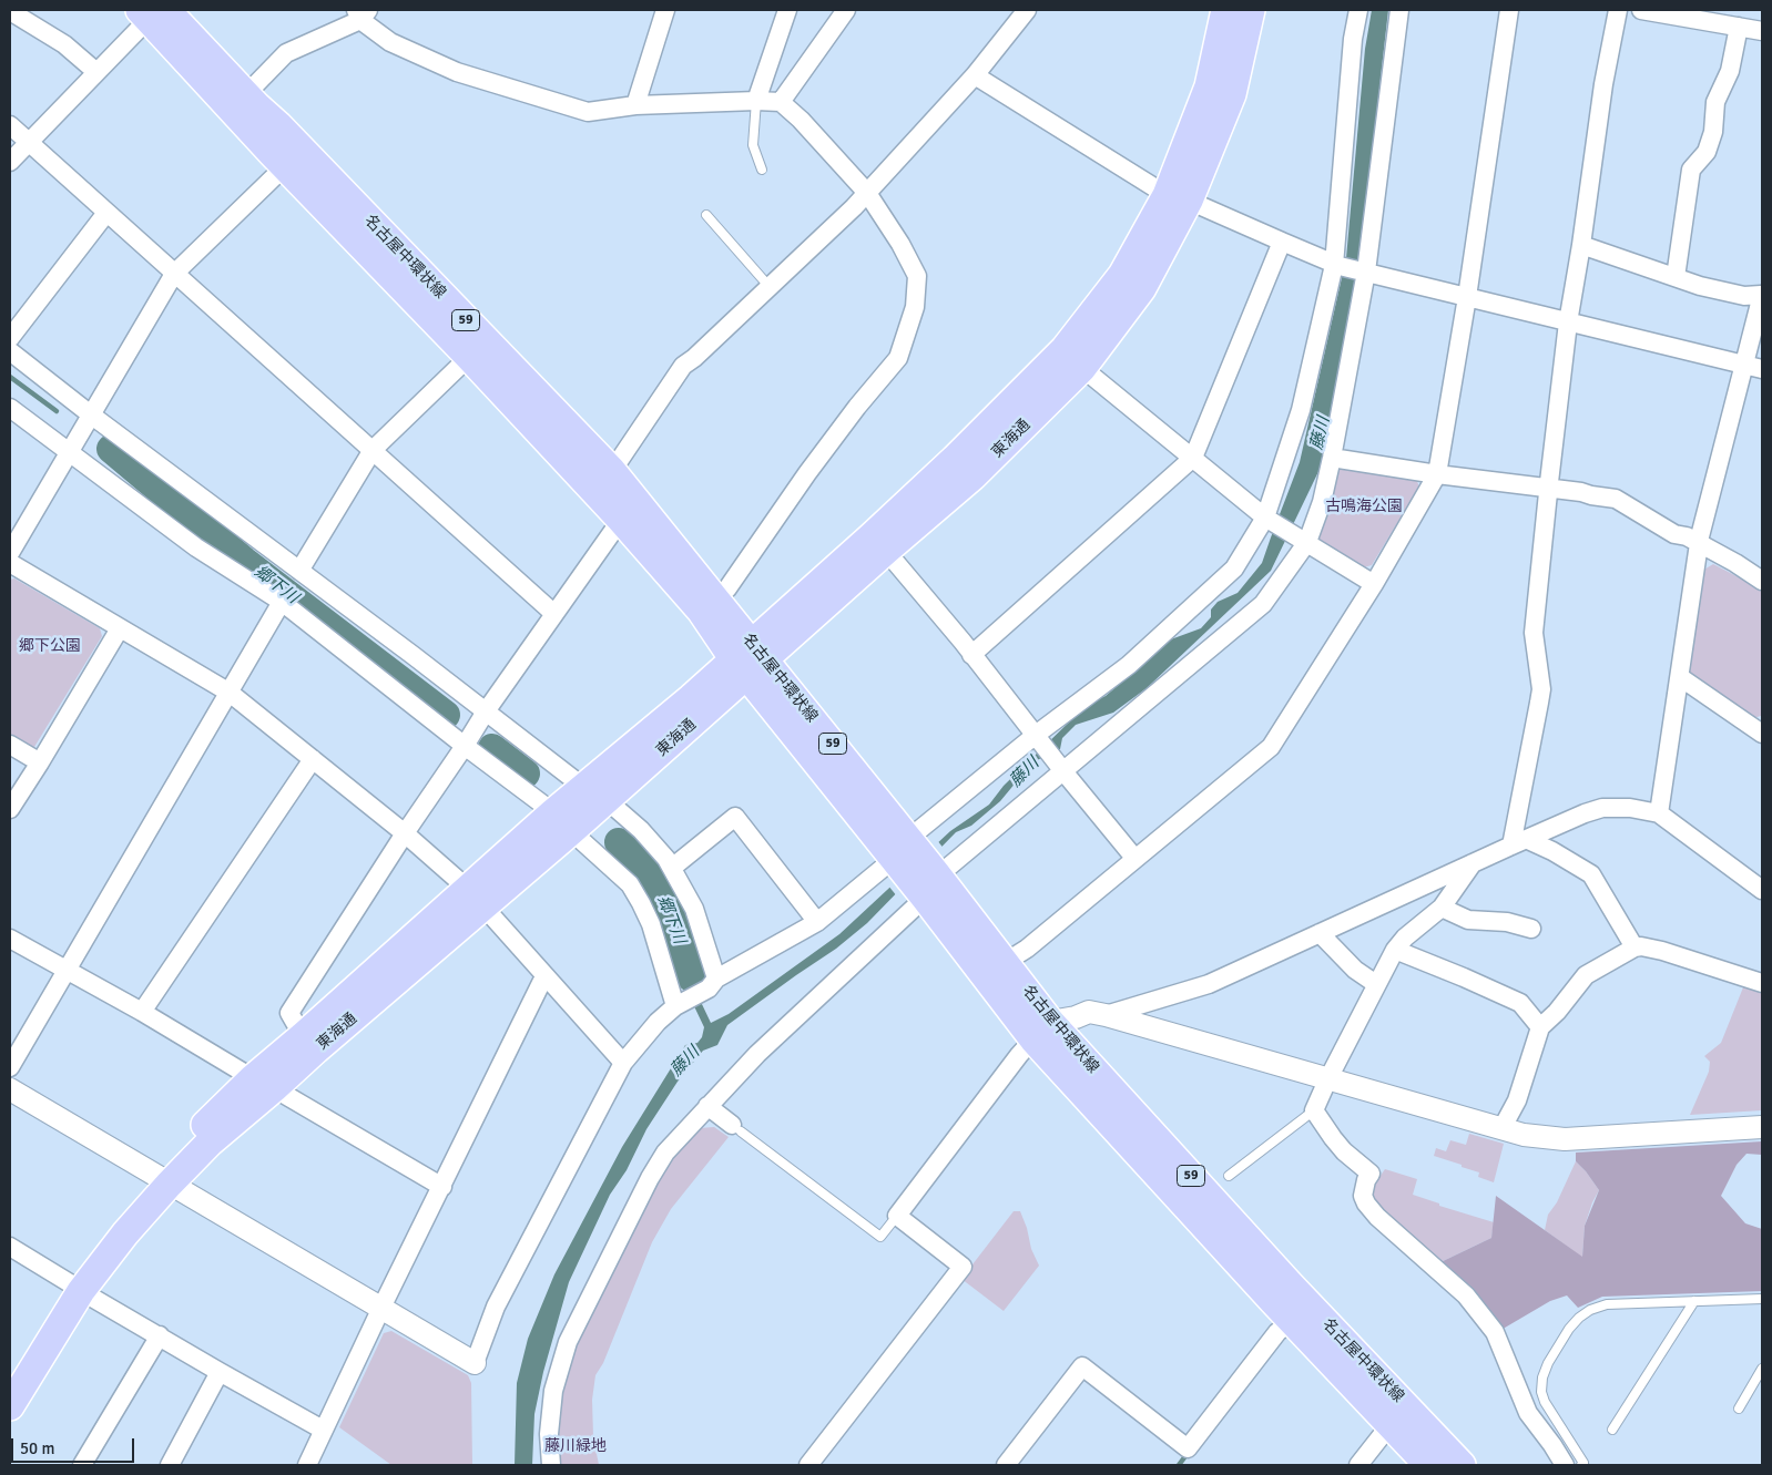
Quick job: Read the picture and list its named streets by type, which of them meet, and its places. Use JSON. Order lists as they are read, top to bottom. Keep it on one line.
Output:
{"streets":{"main road":["名古屋中環状線","59","東海通"]},"crossings":[["名古屋中環状線","東海通"]],"water":["藤川","郷下川"],"parks":["古鳴海公園","郷下公園","藤川緑地"],"scale_bar":"50 m"}
